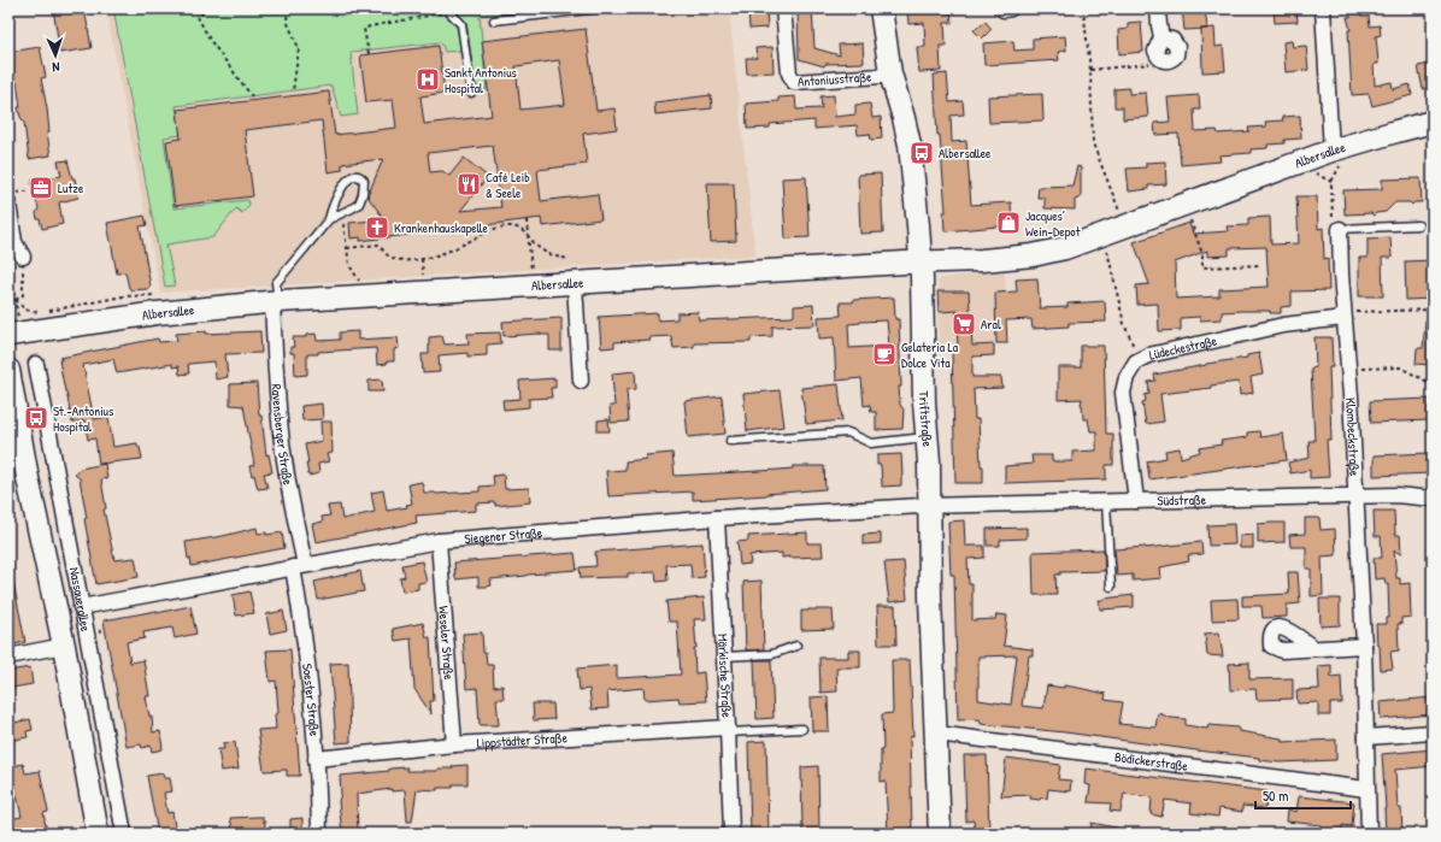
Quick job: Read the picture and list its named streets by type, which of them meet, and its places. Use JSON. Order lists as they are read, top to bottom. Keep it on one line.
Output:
{"streets":{"street":["Antoniusstraße","Albersallee","Lüdeckestraße","Triftstraße","Ravensberger Straße","Klombeckstraße","Südstraße","Siegener Straße","Nassauerallee","Weseler Straße","Märkische Straße","Soester Straße","Lippstädter Straße","Bödickerstraße"]},"crossings":[["Antoniusstraße","Triftstraße"],["Albersallee","Triftstraße"],["Albersallee","Ravensberger Straße"],["Lüdeckestraße","Klombeckstraße"],["Lüdeckestraße","Südstraße"],["Triftstraße","Südstraße"],["Triftstraße","Siegener Straße"],["Triftstraße","Bödickerstraße"],["Ravensberger Straße","Siegener Straße"],["Ravensberger Straße","Soester Straße"],["Klombeckstraße","Südstraße"],["Klombeckstraße","Bödickerstraße"],["Südstraße","Siegener Straße"],["Siegener Straße","Nassauerallee"],["Siegener Straße","Weseler Straße"],["Siegener Straße","Märkische Straße"],["Siegener Straße","Soester Straße"],["Weseler Straße","Lippstädter Straße"],["Märkische Straße","Lippstädter Straße"],["Soester Straße","Lippstädter Straße"]],"places":{"hospital":["Sankt Antonius Hospital"],"bus stop":["Albersallee","St.-Antonius Hospital"],"restaurant":["Café Leib & Seele"],"office":["Lutze"],"shop":["Jacques’ Wein-Depot"],"church":["Krankenhauskapelle"],"supermarket":["Aral"],"cafe":["Gelateria La Dolce Vita"]},"scale_bar":"50 m","north":"bottom"}
